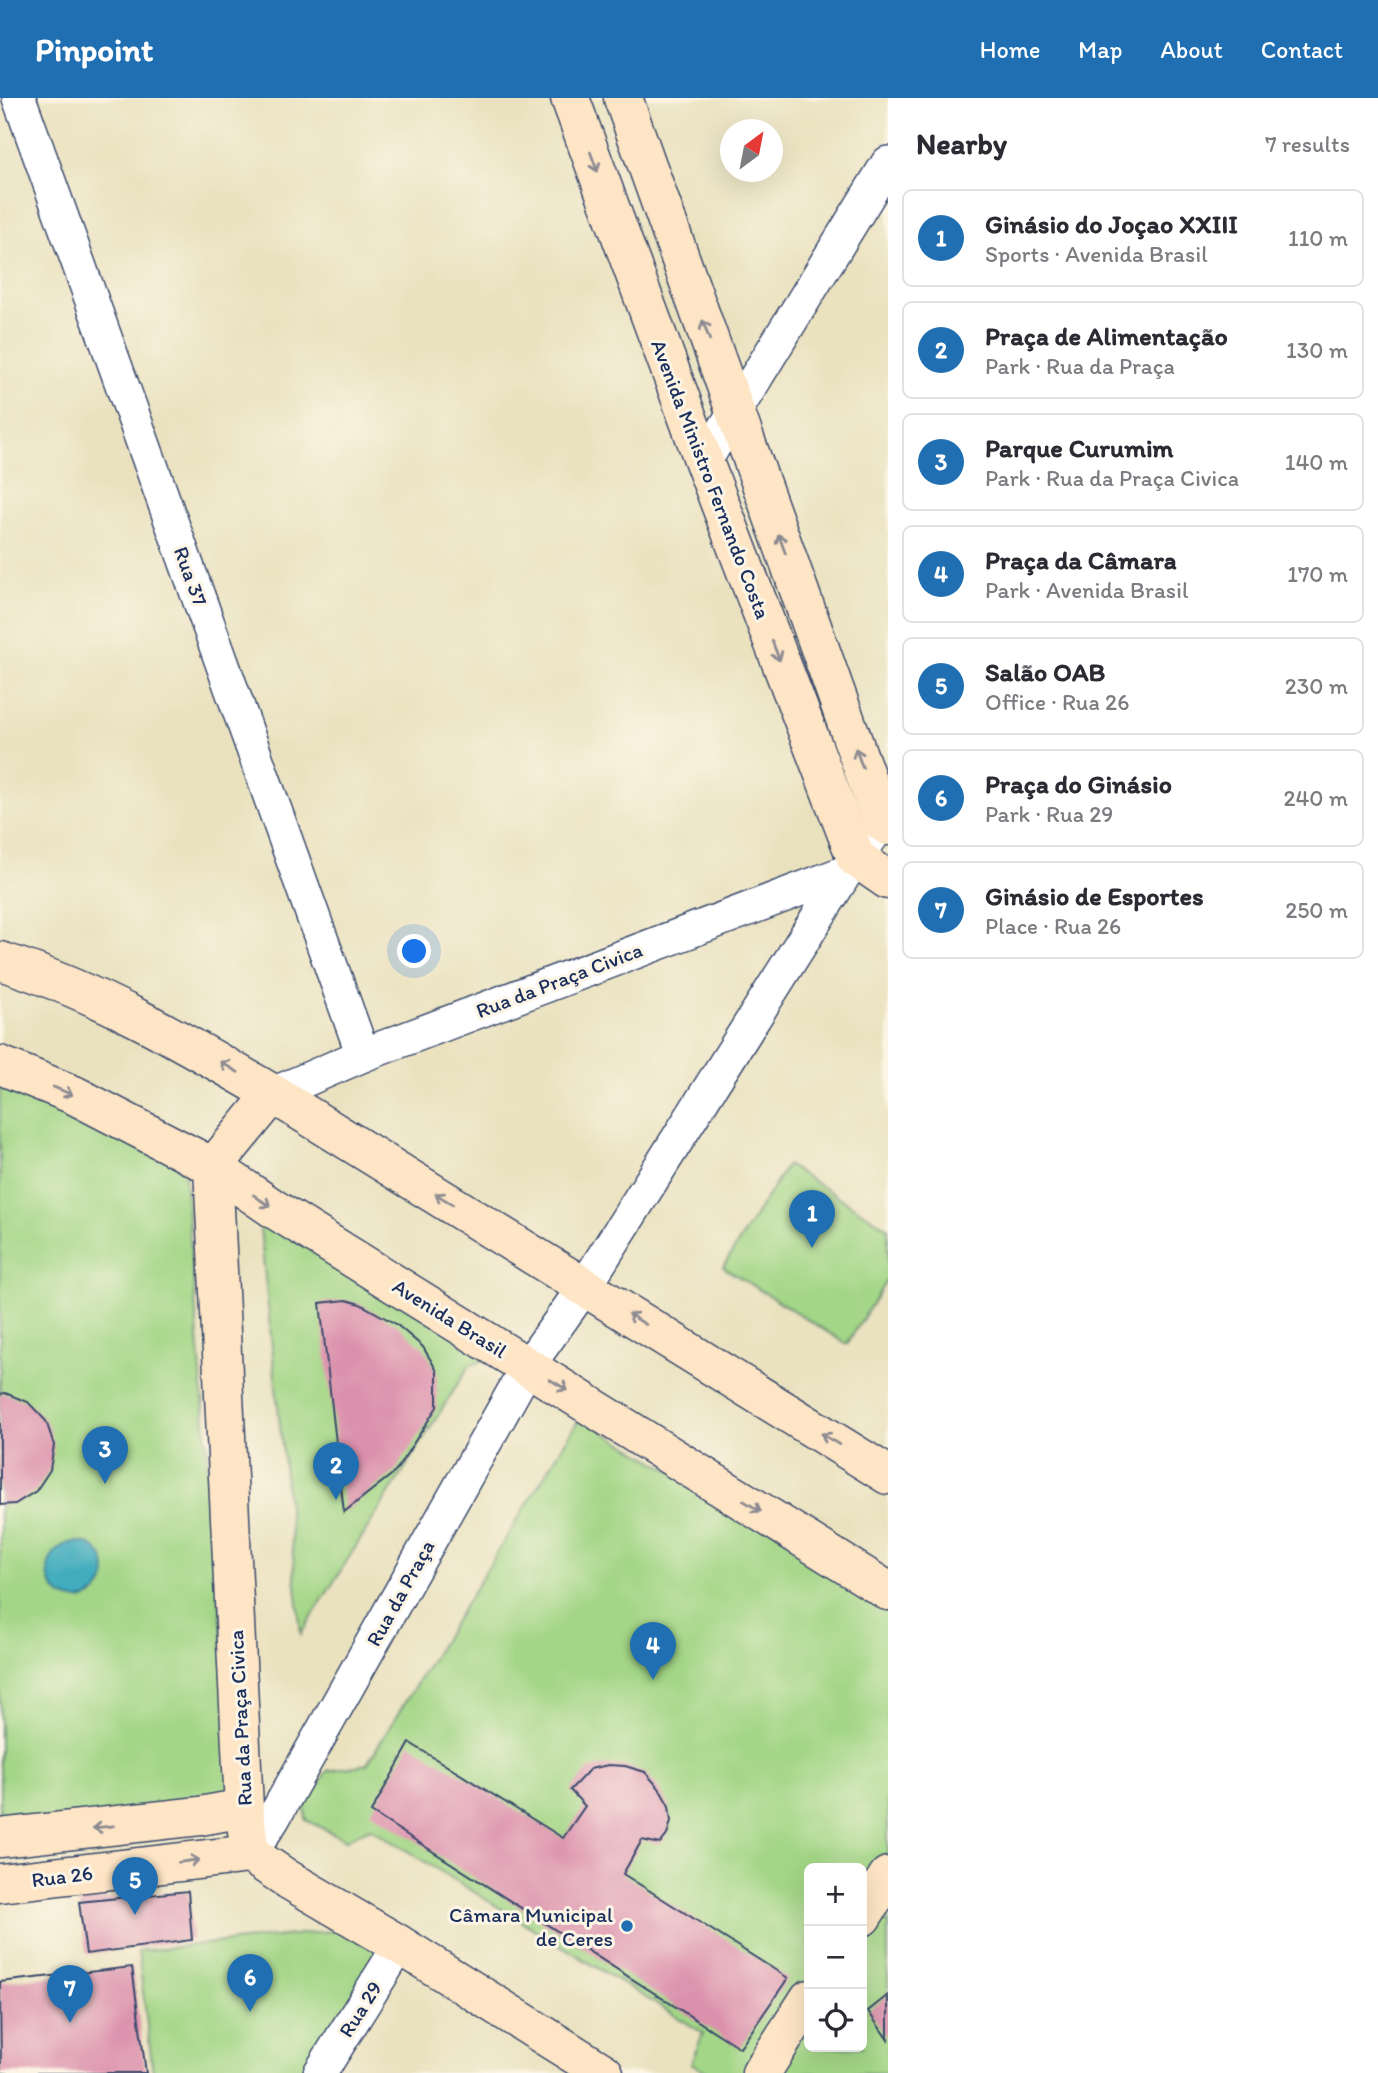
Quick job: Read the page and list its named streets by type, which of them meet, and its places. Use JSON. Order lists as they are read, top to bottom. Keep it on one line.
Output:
{"streets":{"street":["Avenida Ministro Fernando Costa","Rua 37","Rua da Praça Civica","Avenida Brasil","Rua da Praça","Rua 26","Rua 29"]},"crossings":[["Avenida Ministro Fernando Costa","Rua da Praça Civica"],["Rua 37","Rua da Praça Civica"],["Rua da Praça Civica","Avenida Brasil"],["Rua da Praça Civica","Rua da Praça"],["Rua da Praça Civica","Rua 26"],["Avenida Brasil","Rua da Praça"],["Rua da Praça","Rua 26"]],"places":["Câmara Municipal de Ceres"],"north":"top right","page":{"header":"Pinpoint","nav":["Home","Map","About","Contact"],"heading":["Nearby","7 results"],"list":[{"mark":"1","name":"Ginásio do Joçao XXIII","note":"Sports · Avenida Brasil","value":"110 m"},{"mark":"2","name":"Praça de Alimentação","note":"Park · Rua da Praça","value":"130 m"},{"mark":"3","name":"Parque Curumim","note":"Park · Rua da Praça Civica","value":"140 m"},{"mark":"4","name":"Praça da Câmara","note":"Park · Avenida Brasil","value":"170 m"},{"mark":"5","name":"Salão OAB","note":"Office · Rua 26","value":"230 m"},{"mark":"6","name":"Praça do Ginásio","note":"Park · Rua 29","value":"240 m"},{"mark":"7","name":"Ginásio de Esportes","note":"Place · Rua 26","value":"250 m"}],"pins":["1","3","2","4","5","6","7"],"map_buttons":["+","−"]}}
